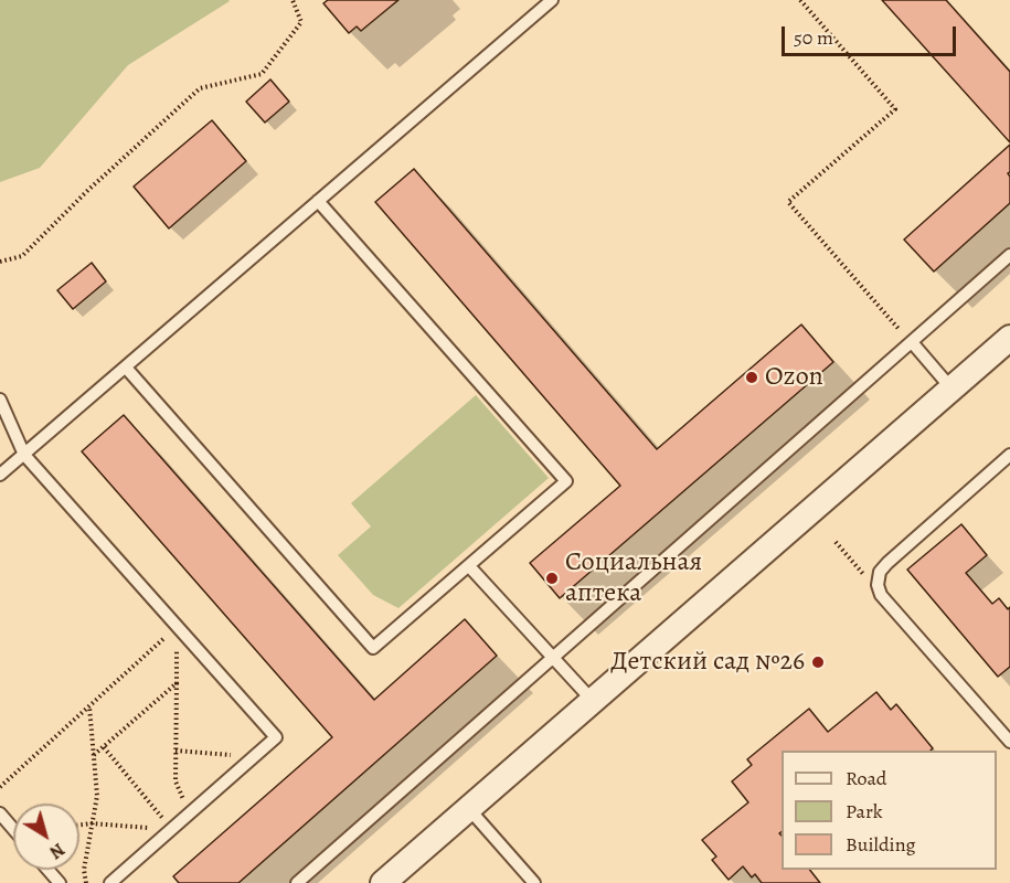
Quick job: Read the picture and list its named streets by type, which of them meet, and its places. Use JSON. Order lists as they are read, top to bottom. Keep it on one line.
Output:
{"places":["Ozon","Социальная аптека","Детский сад №26"],"legend":["Road","Park","Building"],"scale_bar":"50 m","north":"bottom right"}
